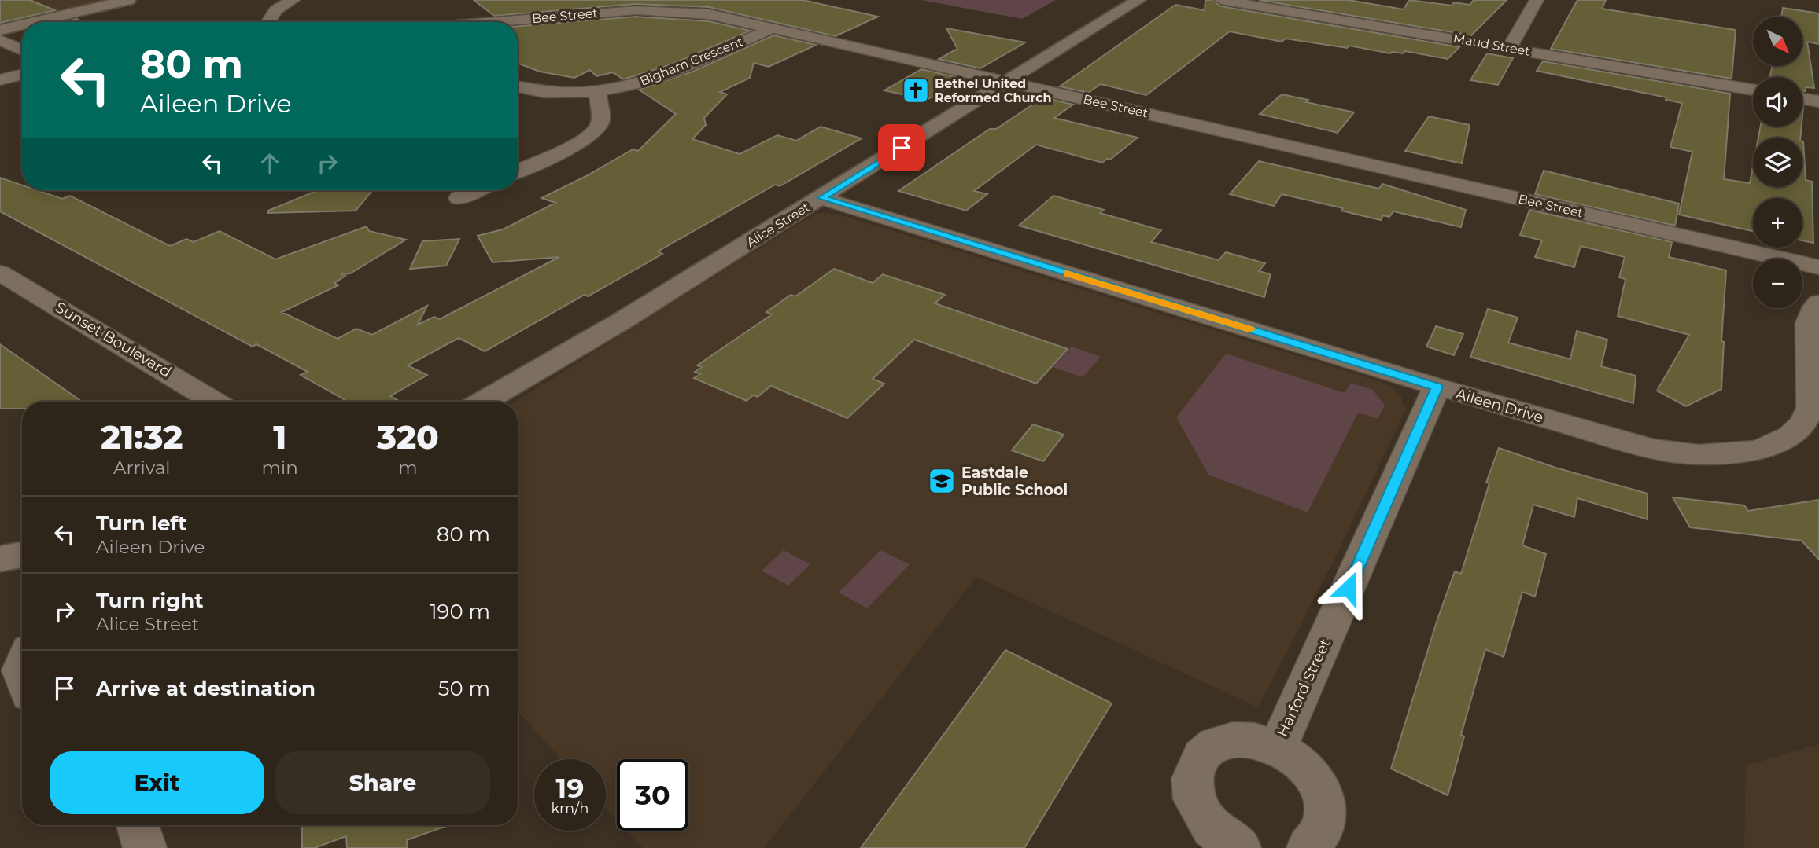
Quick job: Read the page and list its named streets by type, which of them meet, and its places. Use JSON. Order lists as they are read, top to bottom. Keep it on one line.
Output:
{"streets":{"street":["Bee Street","Maud Street","Bigham Crescent","Alice Street","Sunset Boulevard","Aileen Drive","Harford Street"]},"crossings":[["Bee Street","Bigham Crescent"],["Bee Street","Alice Street"],["Alice Street","Aileen Drive"],["Aileen Drive","Harford Street"]],"places":{"church":["Bethel United Reformed Church"],"school or university":["Eastdale Public School"]},"north":"bottom right","page":{"map_buttons":["+","−"],"turn":["80 m","Aileen Drive"],"eta":["21:32","Arrival","1","min","320","m"],"list":[{"name":"Turn left","note":"Aileen Drive","value":"80 m"},{"name":"Turn right","note":"Alice Street","value":"190 m"},{"name":"Arrive at destination","value":"50 m"}],"buttons":["Exit","Share"],"speed":"19 km/h","limit":"30"}}
